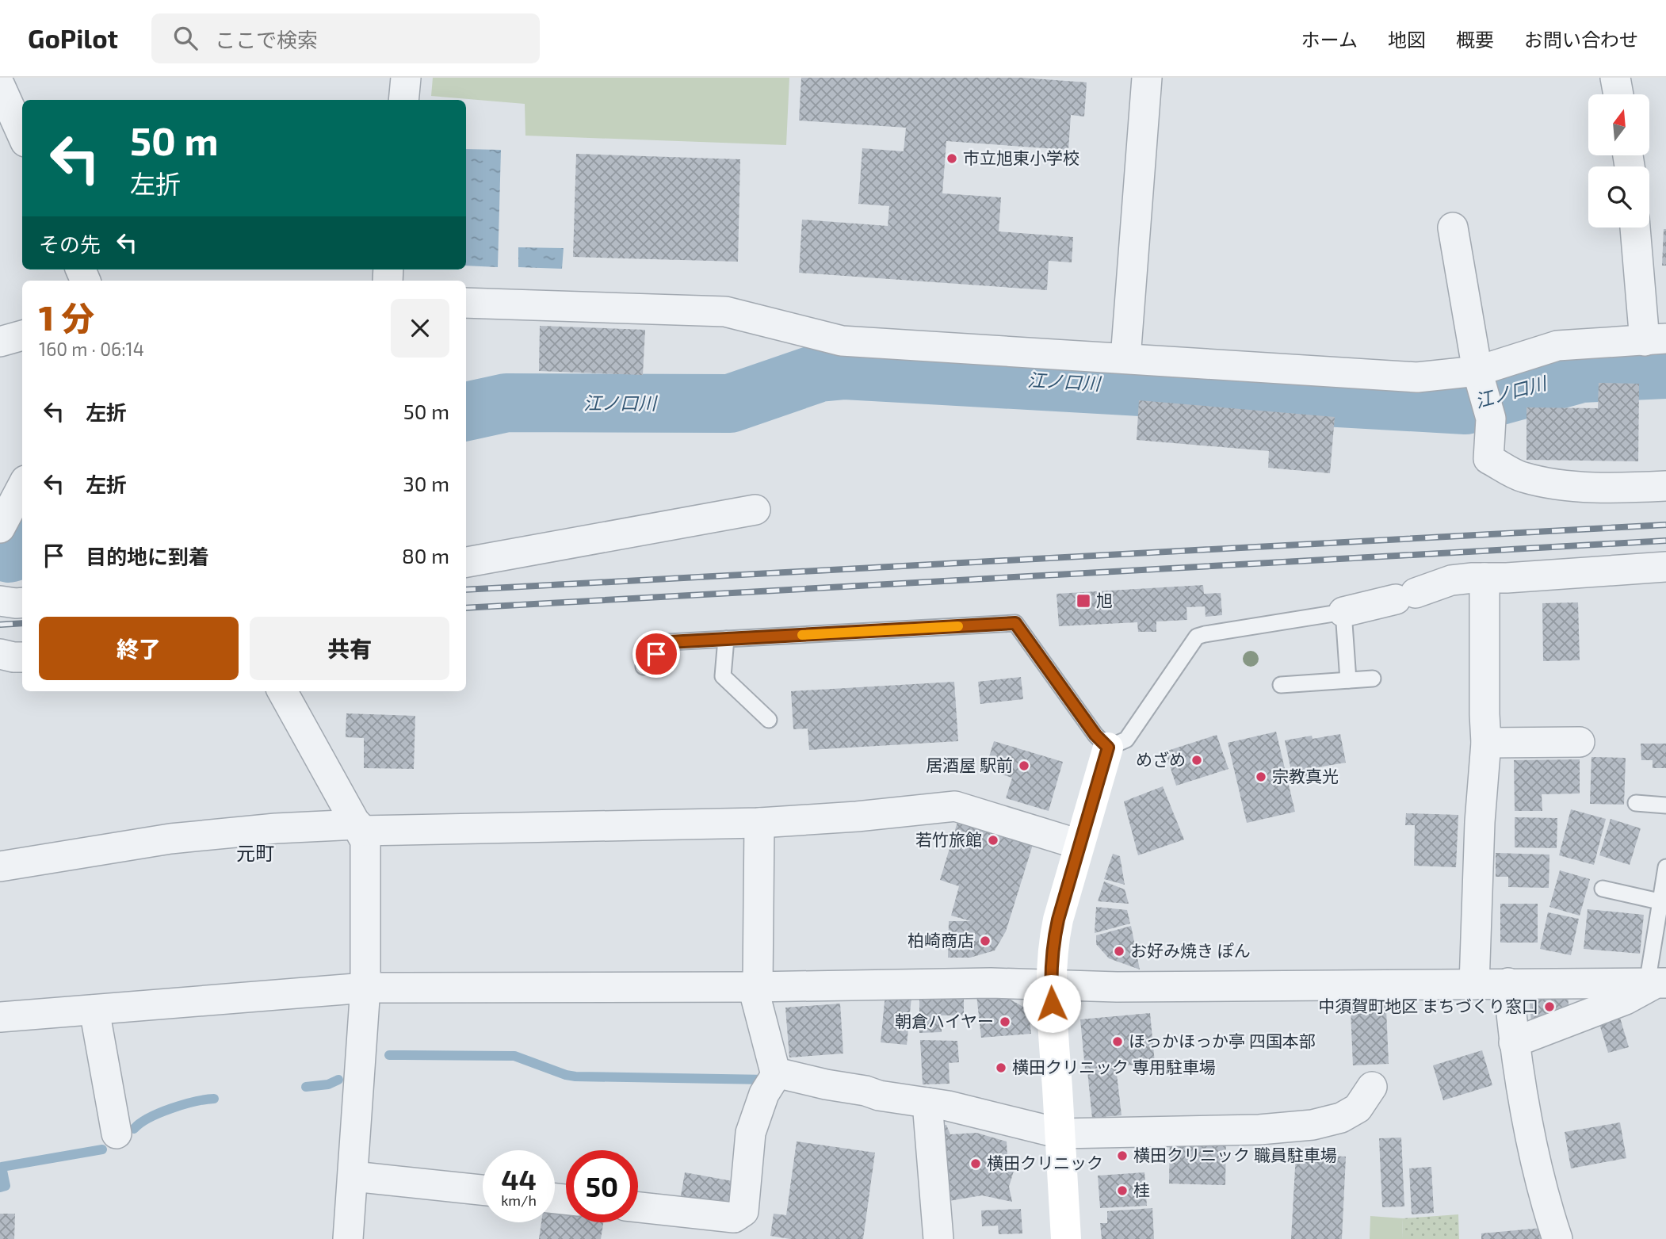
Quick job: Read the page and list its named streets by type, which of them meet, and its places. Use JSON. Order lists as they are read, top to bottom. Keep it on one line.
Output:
{"districts":["元町"],"water":["江ノ口川"],"places":{"other":["市立旭東小学校","めざめ","居酒屋 駅前","宗教真光","若竹旅館","柏崎商店","お好み焼き ぽん","中須賀町地区 まちづくり窓口","朝倉ハイヤー","ほっかほっか亭 四国本部","横田クリニック 専用駐車場","横田クリニック 職員駐車場","横田クリニック","桂"],"transit":["旭"]},"north":"top","page":{"header":"GoPilot","search":"ここで検索","nav":["ホーム","地図","概要","お問い合わせ"],"turn":["50 m","左折"],"then":"その先","heading":["1 分","160 m · 06:14"],"list":[{"name":"左折","value":"50 m"},{"name":"左折","value":"30 m"},{"name":"目的地に到着","value":"80 m"}],"buttons":["終了","共有"],"speed":"44 km/h","limit":"50"}}
